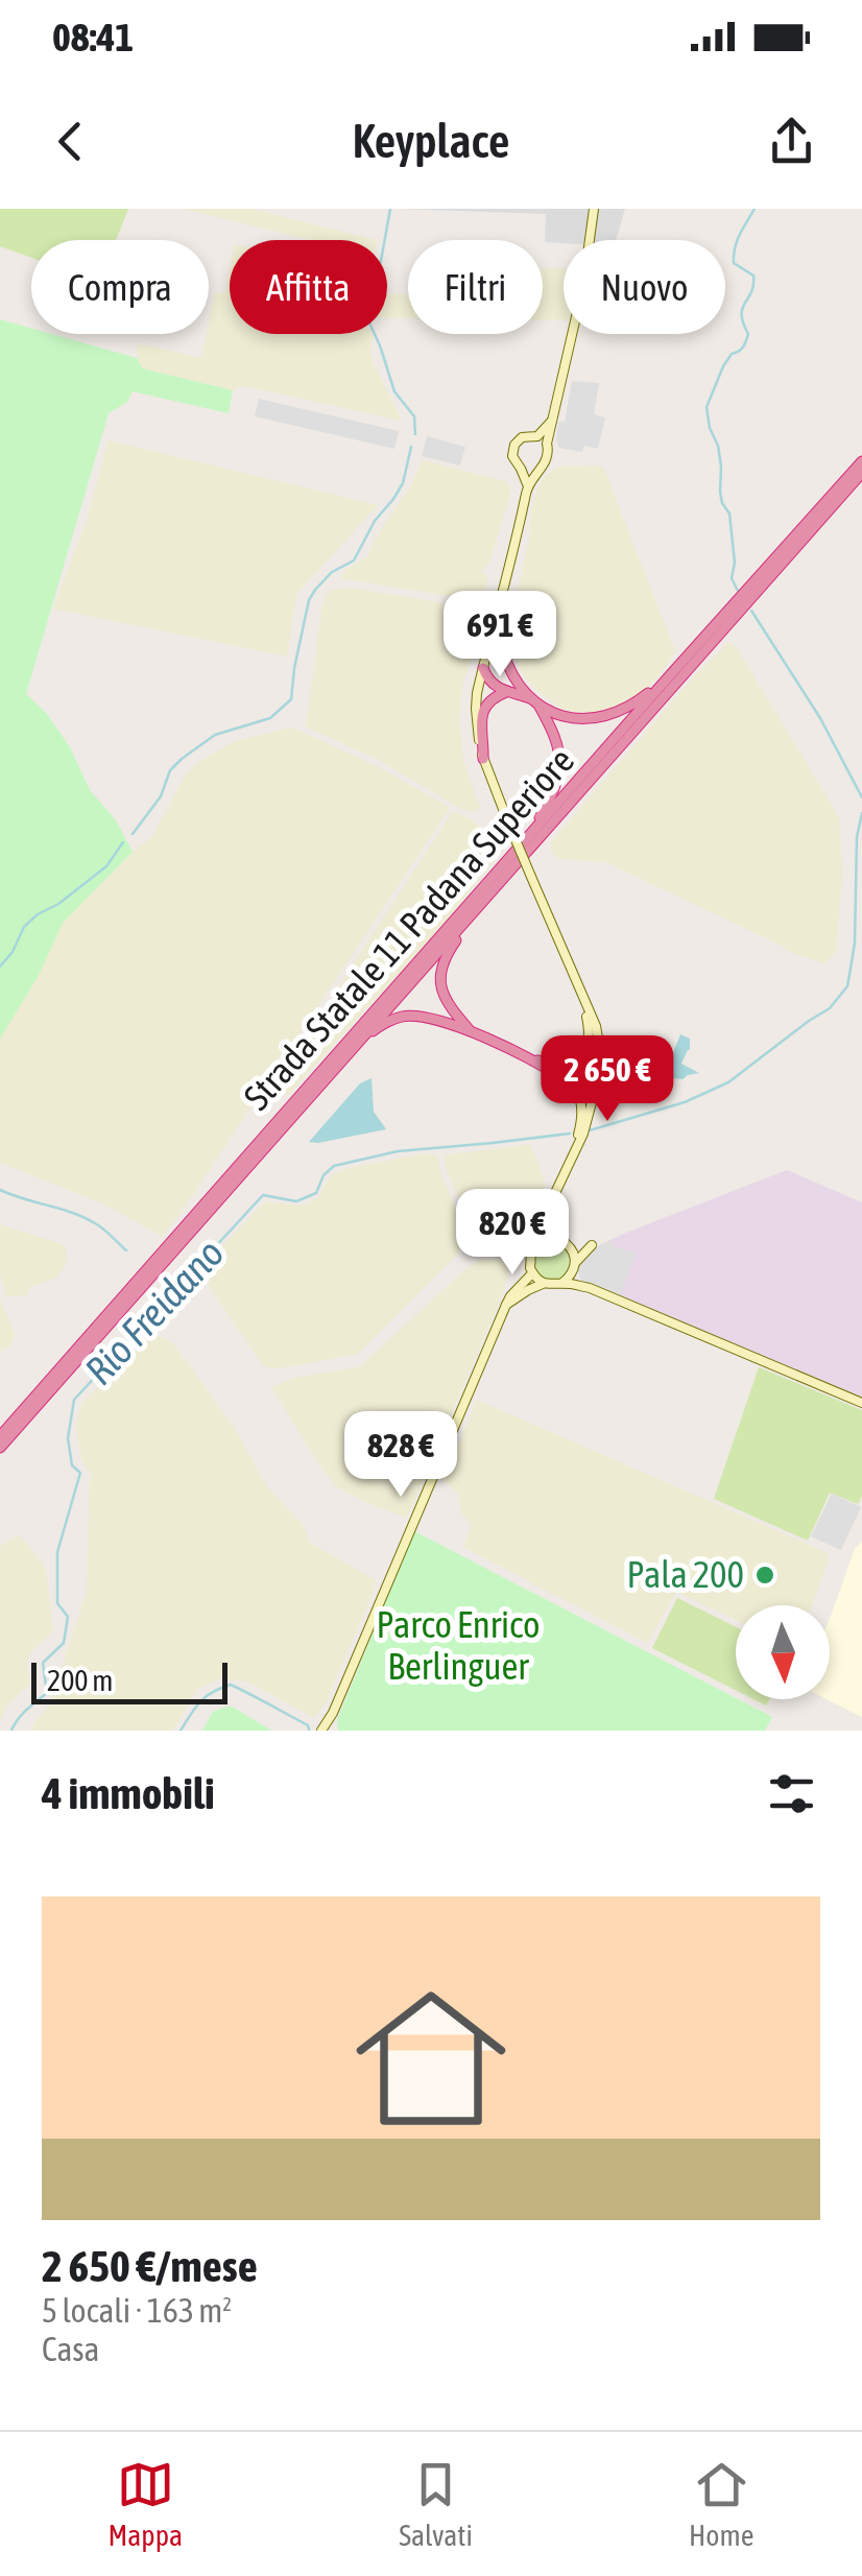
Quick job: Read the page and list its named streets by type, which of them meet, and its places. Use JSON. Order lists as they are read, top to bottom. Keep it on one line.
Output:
{"streets":{"highway":["Strada Statale 11 Padana Superiore"]},"water":["Rio Freidano"],"parks":["Parco Enrico Berlinguer"],"places":["Pala 200"],"scale_bar":"200 m","north":"bottom","page":{"status":"08:41","header":"Keyplace","chip":["Compra","Affitta","Filtri","Nuovo"],"price":["691 €","2 650 €","820 €","828 €"],"scale":"200 m","heading":"4 immobili","list":[{"name":"2 650 €/mese","note":"5 locali · 163 m² · Casa"}],"tabs":["Mappa","Salvati","Home"]}}
